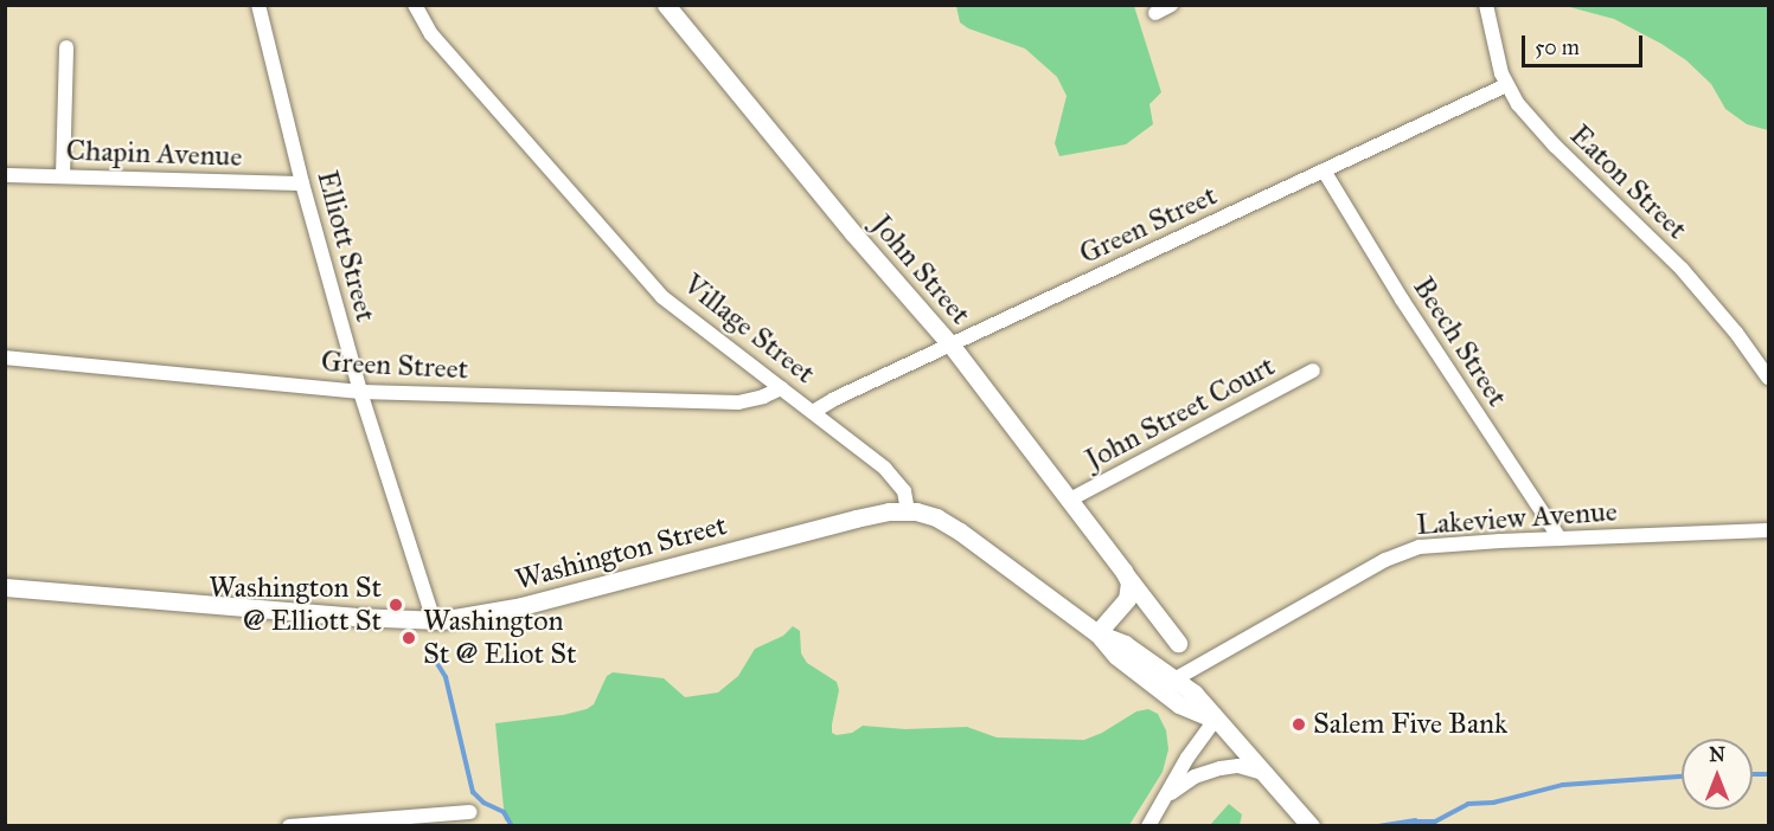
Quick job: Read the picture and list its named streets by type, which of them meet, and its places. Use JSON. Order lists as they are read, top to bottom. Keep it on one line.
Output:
{"streets":{"street":["Chapin Avenue","Eaton Street","Green Street","Elliott Street","John Street","Village Street","Beech Street","John Street Court","Lakeview Avenue","Washington Street"]},"crossings":[["Chapin Avenue","Elliott Street"],["Eaton Street","Green Street"],["Green Street","Elliott Street"],["Green Street","John Street"],["Green Street","Village Street"],["Green Street","Beech Street"],["Elliott Street","Washington Street"],["John Street","John Street Court"],["Village Street","Washington Street"],["Beech Street","Lakeview Avenue"]],"places":["Washington St @ Elliott St","Washington St @ Eliot St","Salem Five Bank"],"scale_bar":"50 m","north":"top"}
